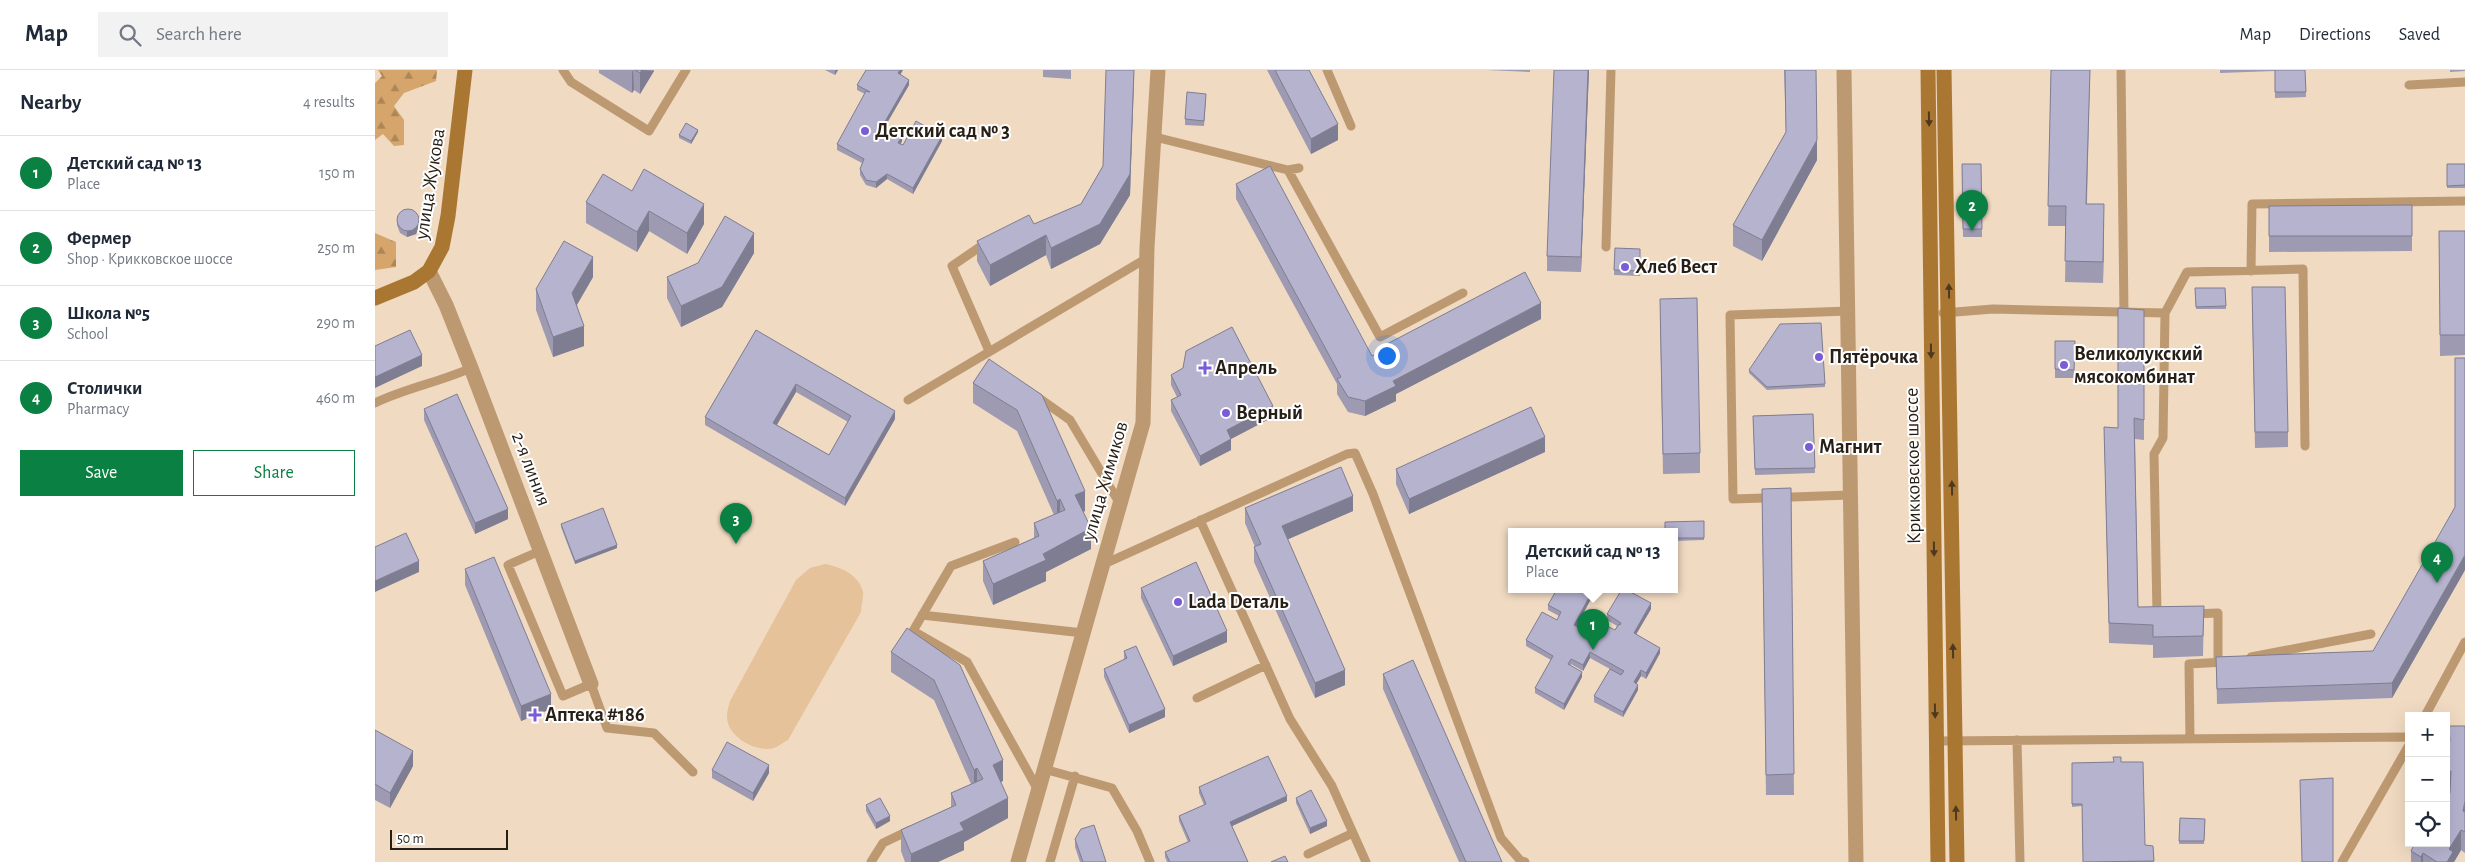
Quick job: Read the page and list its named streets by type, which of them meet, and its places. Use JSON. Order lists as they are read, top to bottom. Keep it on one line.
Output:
{"streets":{"main road":["улица Жукова","Крикковское шоссе"],"street":["2-я линия","улица Химиков"]},"crossings":[["улица Жукова","2-я линия"]],"places":{"other":["Детский сад № 3","Хлеб Вест","Пятёрочка","Великолукский мясокомбинат","Верный","Магнит","Lada Dеталь"],"health":["Апрель","Аптека #186"]},"scale_bar":"50 m","page":{"header":"Map","search":"Search here","nav":["Map","Directions","Saved"],"heading":["Nearby","4 results"],"list":[{"mark":"1","name":"Детский сад № 13","note":"Place","value":"150 m"},{"mark":"2","name":"Фермер","note":"Shop · Крикковское шоссе","value":"250 m"},{"mark":"3","name":"Школа №5","note":"School","value":"290 m"},{"mark":"4","name":"Столички","note":"Pharmacy","value":"460 m"}],"pins":["2","3","4","1"],"buttons":["Save","Share"],"popup":["Детский сад № 13","Place"],"map_buttons":["+","−"],"scale":"50 m"}}
